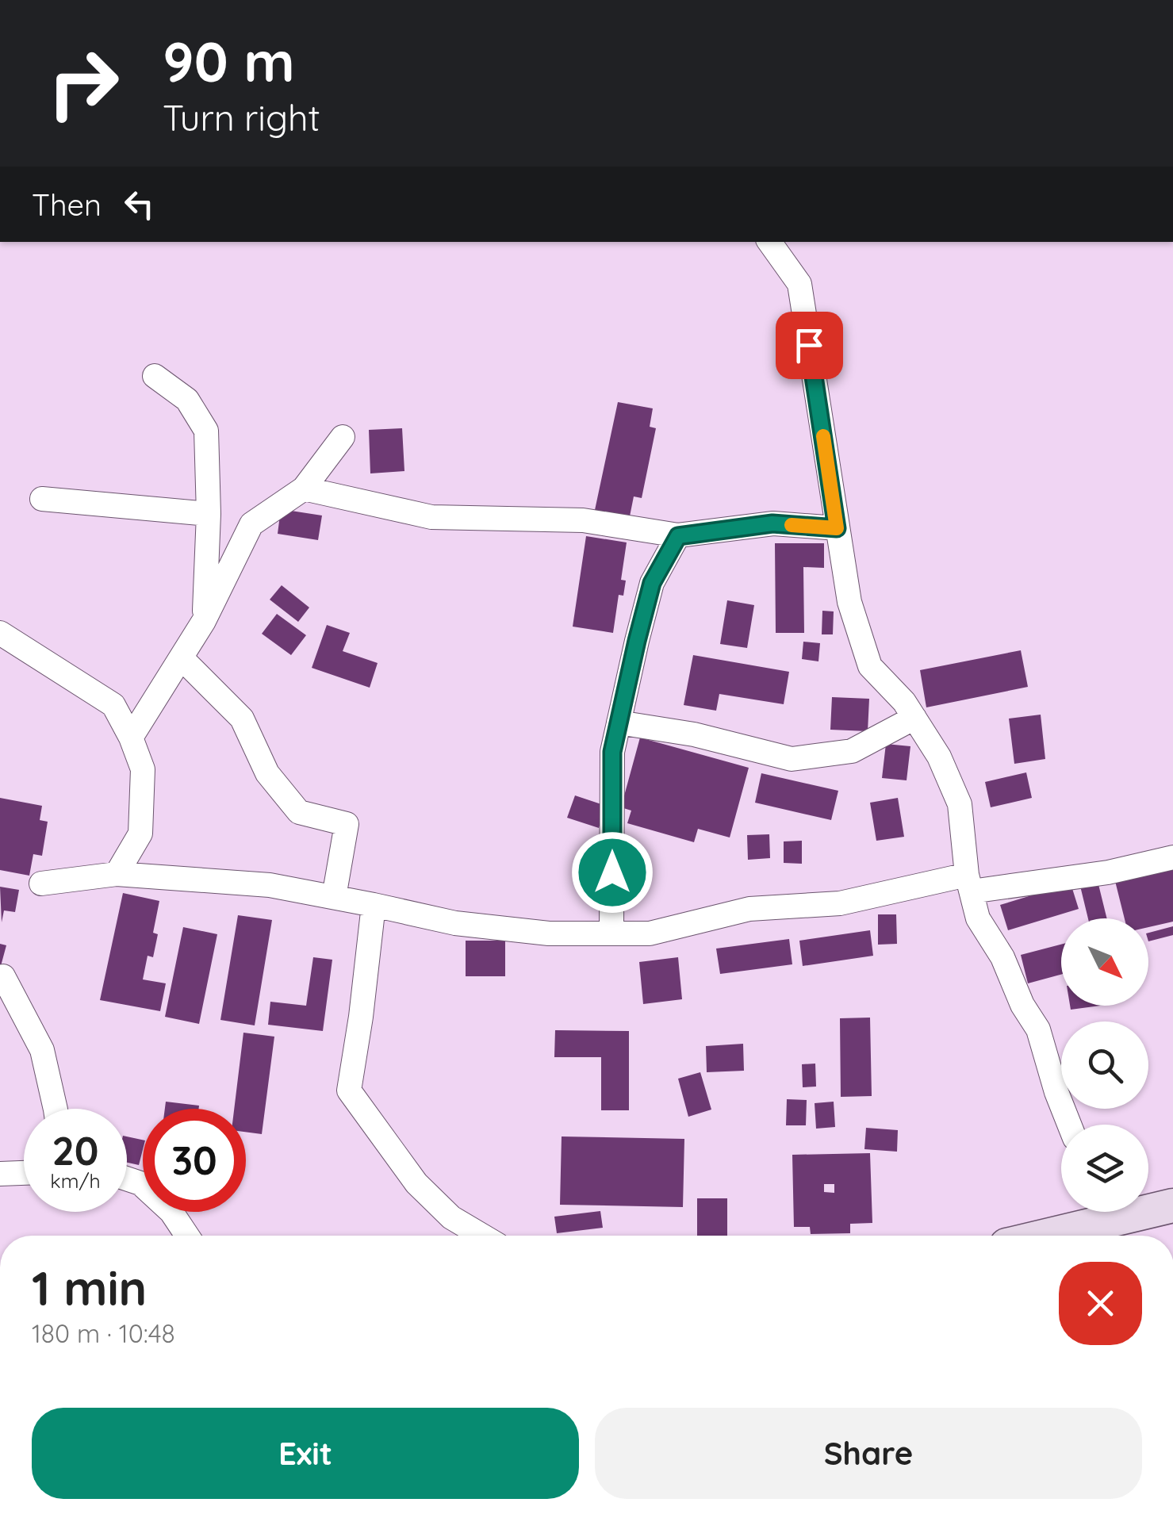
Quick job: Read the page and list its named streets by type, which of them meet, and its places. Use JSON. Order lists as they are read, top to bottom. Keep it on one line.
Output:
{"north":"bottom right","page":{"turn":["90 m","Turn right"],"then":"Then","speed":"20 km/h","limit":"30","heading":["1 min","180 m · 10:48"],"buttons":["Exit","Share"]}}
